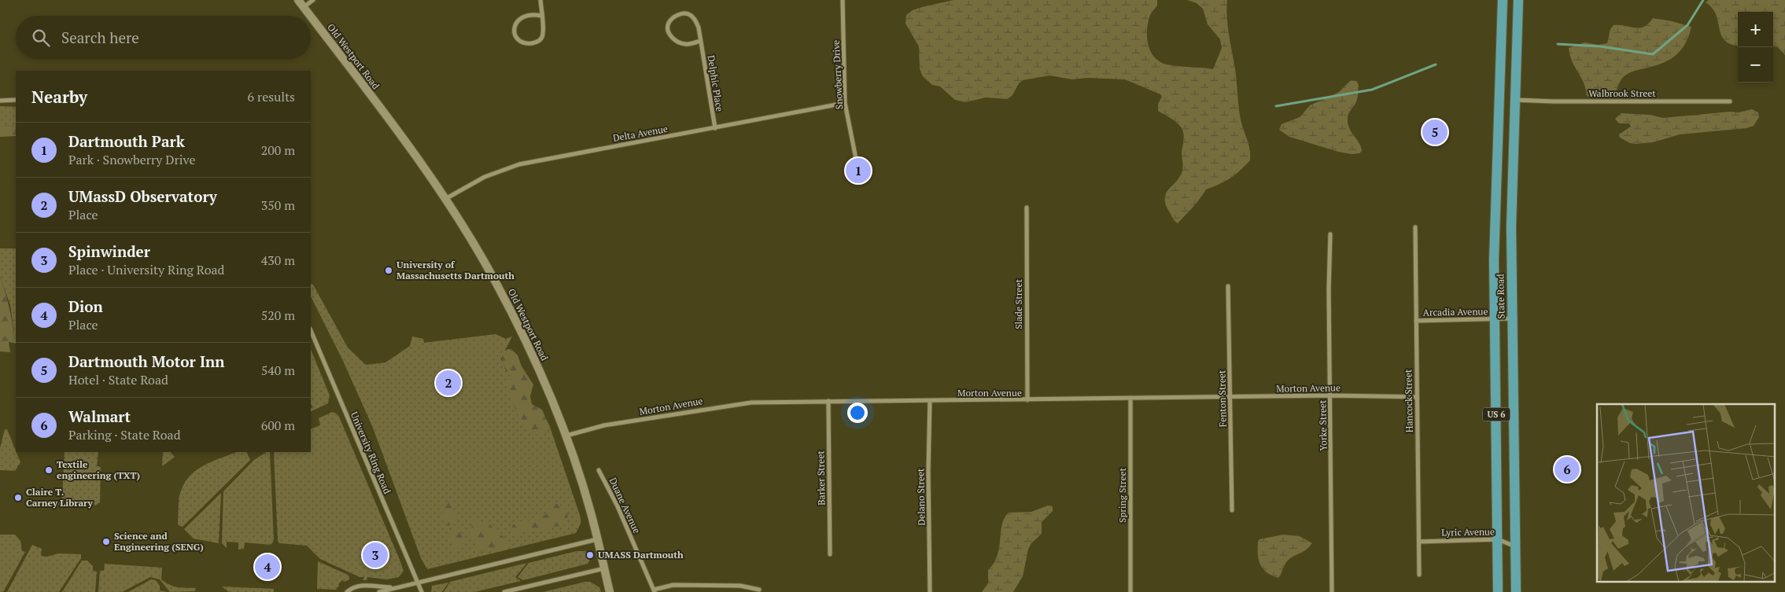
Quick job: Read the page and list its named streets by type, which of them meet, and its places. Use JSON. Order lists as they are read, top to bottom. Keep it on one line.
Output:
{"streets":{"main road":["Old Westport Road","State Road","US 6"],"street":["Snowberry Drive","Delphic Place","Walbrook Street","Delta Avenue","Slade Street","Arcadia Avenue","Morton Avenue","Fenton Street","Hancock Street","Yorke Street","University Ring Road","Barker Street","Spring Street","Delano Street","Duane Avenue","Lyric Avenue"]},"crossings":[["Old Westport Road","Delta Avenue"],["Old Westport Road","Morton Avenue"],["Snowberry Drive","Delta Avenue"],["Delphic Place","Delta Avenue"],["Walbrook Street","State Road"],["State Road","Arcadia Avenue"],["State Road","Lyric Avenue"],["Slade Street","Morton Avenue"],["Arcadia Avenue","Hancock Street"],["Morton Avenue","Fenton Street"],["Morton Avenue","Hancock Street"],["Morton Avenue","Yorke Street"],["Morton Avenue","Barker Street"],["Morton Avenue","Spring Street"],["Morton Avenue","Delano Street"],["Hancock Street","Lyric Avenue"]],"places":["University of Massachusetts Dartmouth","Textile engineering (TXT)","Claire T. Carney Library","Science and Engineering (SENG)","UMASS Dartmouth"],"page":{"map_buttons":["+","−"],"search":"Search here","heading":["Nearby","6 results"],"pins":["5","1","2","6","3","4"],"list":[{"mark":"1","name":"Dartmouth Park","note":"Park · Snowberry Drive","value":"200 m"},{"mark":"2","name":"UMassD Observatory","note":"Place","value":"350 m"},{"mark":"3","name":"Spinwinder","note":"Place · University Ring Road","value":"430 m"},{"mark":"4","name":"Dion","note":"Place","value":"520 m"},{"mark":"5","name":"Dartmouth Motor Inn","note":"Hotel · State Road","value":"540 m"},{"mark":"6","name":"Walmart","note":"Parking · State Road","value":"600 m"}]}}
